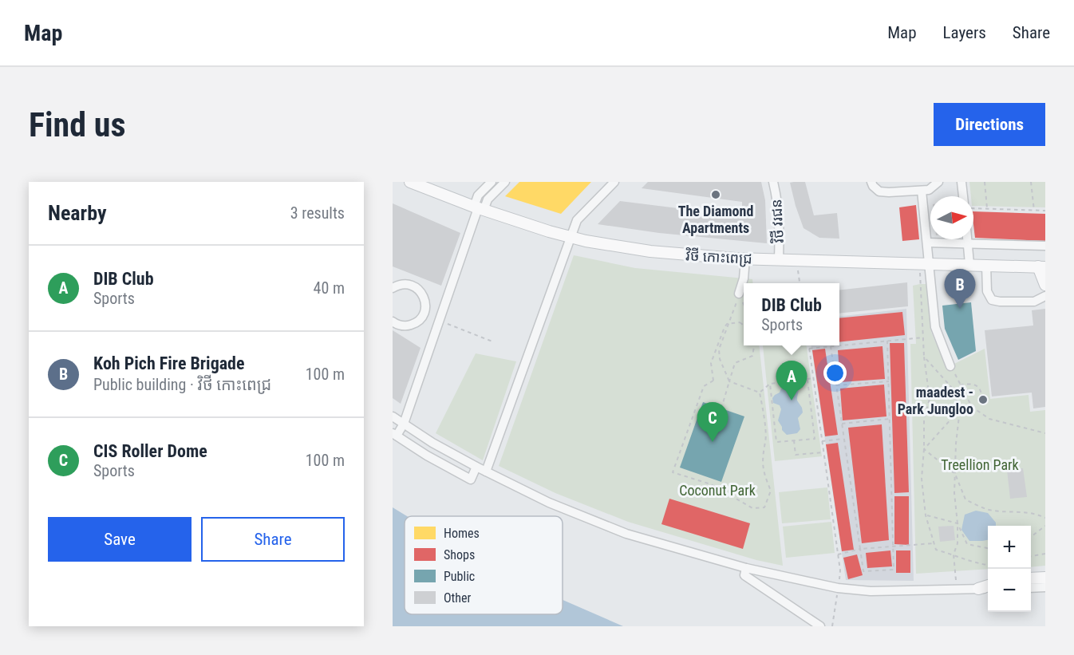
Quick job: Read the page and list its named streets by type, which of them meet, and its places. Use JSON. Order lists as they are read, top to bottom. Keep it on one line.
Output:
{"streets":{"main road":["វិថី កោះពេជ្រ"],"street":["វិថី វរជន"]},"crossings":[["វិថី វរជន","វិថី កោះពេជ្រ"]],"parks":["Treellion Park","Coconut Park"],"places":["The Diamond Apartments","maadest - Park Jungloo"],"legend":["Homes","Shops","Public","Other"],"north":"right","page":{"header":"Map","nav":["Map","Layers","Share"],"buttons":["Directions",["Save","Share"]],"title":"Find us","heading":["Nearby","3 results"],"list":[{"mark":"A","name":"DIB Club","note":"Sports","value":"40 m"},{"mark":"B","name":"Koh Pich Fire Brigade","note":"Public building · វិថី កោះពេជ្រ","value":"100 m"},{"mark":"C","name":"CIS Roller Dome","note":"Sports","value":"100 m"}],"pins":["B","A","C"],"popup":["DIB Club","Sports"],"map_buttons":["+","−"]}}
